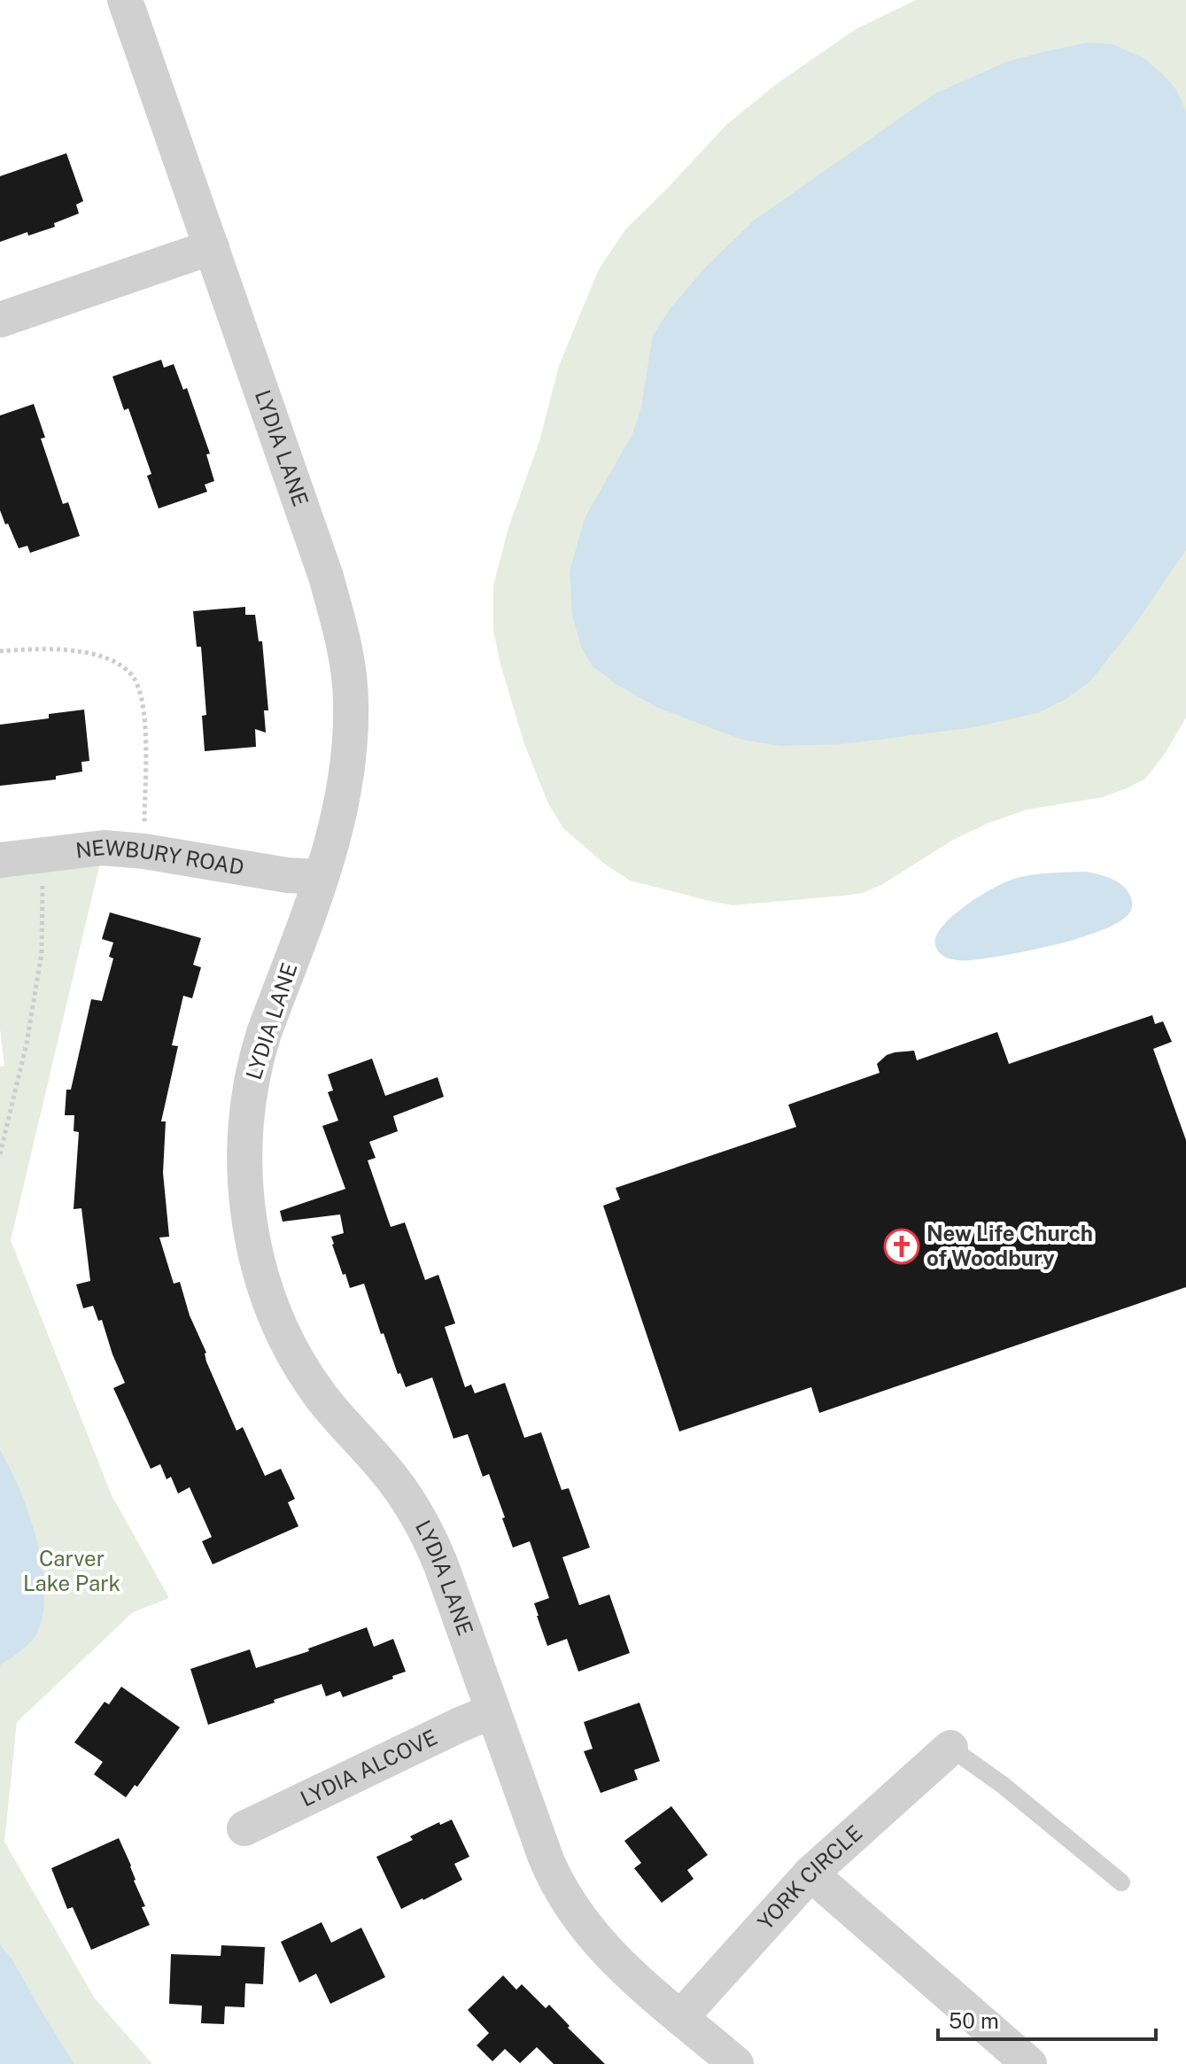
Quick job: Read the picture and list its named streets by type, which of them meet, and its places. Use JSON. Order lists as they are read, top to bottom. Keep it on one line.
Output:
{"streets":{"street":["LYDIA LANE","NEWBURY ROAD","LYDIA ALCOVE","YORK CIRCLE"]},"crossings":[["LYDIA LANE","NEWBURY ROAD"],["LYDIA LANE","LYDIA ALCOVE"],["LYDIA LANE","YORK CIRCLE"]],"parks":["Carver Lake Park"],"places":{"church":["New Life Church of Woodbury"]},"scale_bar":"50 m"}
